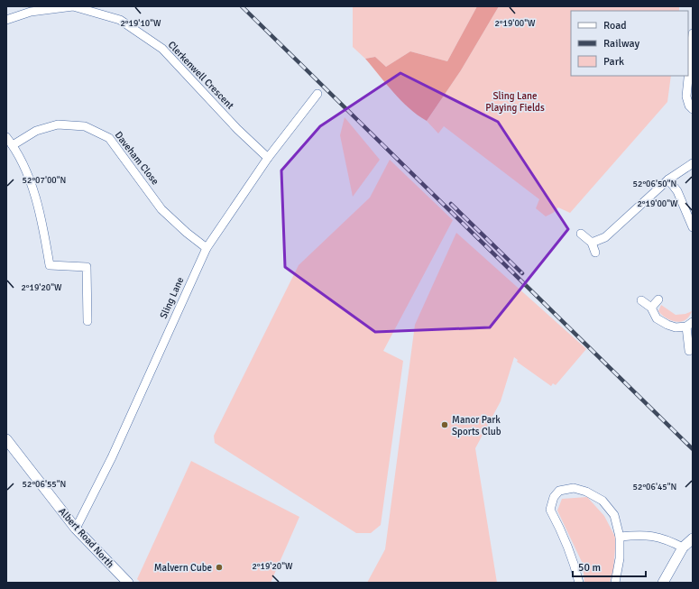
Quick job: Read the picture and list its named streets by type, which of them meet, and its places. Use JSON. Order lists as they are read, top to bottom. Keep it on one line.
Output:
{"streets":{"street":["Clerkenwell Crescent","Daveham Close","Sling Lane","Albert Road North"]},"crossings":[["Clerkenwell Crescent","Sling Lane"],["Daveham Close","Sling Lane"],["Sling Lane","Albert Road North"]],"parks":["Sling Lane Playing Fields"],"places":["Manor Park Sports Club","Malvern Cube"],"legend":["Road","Railway","Park"],"scale_bar":"50 m","coordinates":["2°19'10\"W","2°19'00\"W","52°07'00\"N","52°06'50\"N","2°19'20\"W","52°06'55\"N","52°06'45\"N"]}
